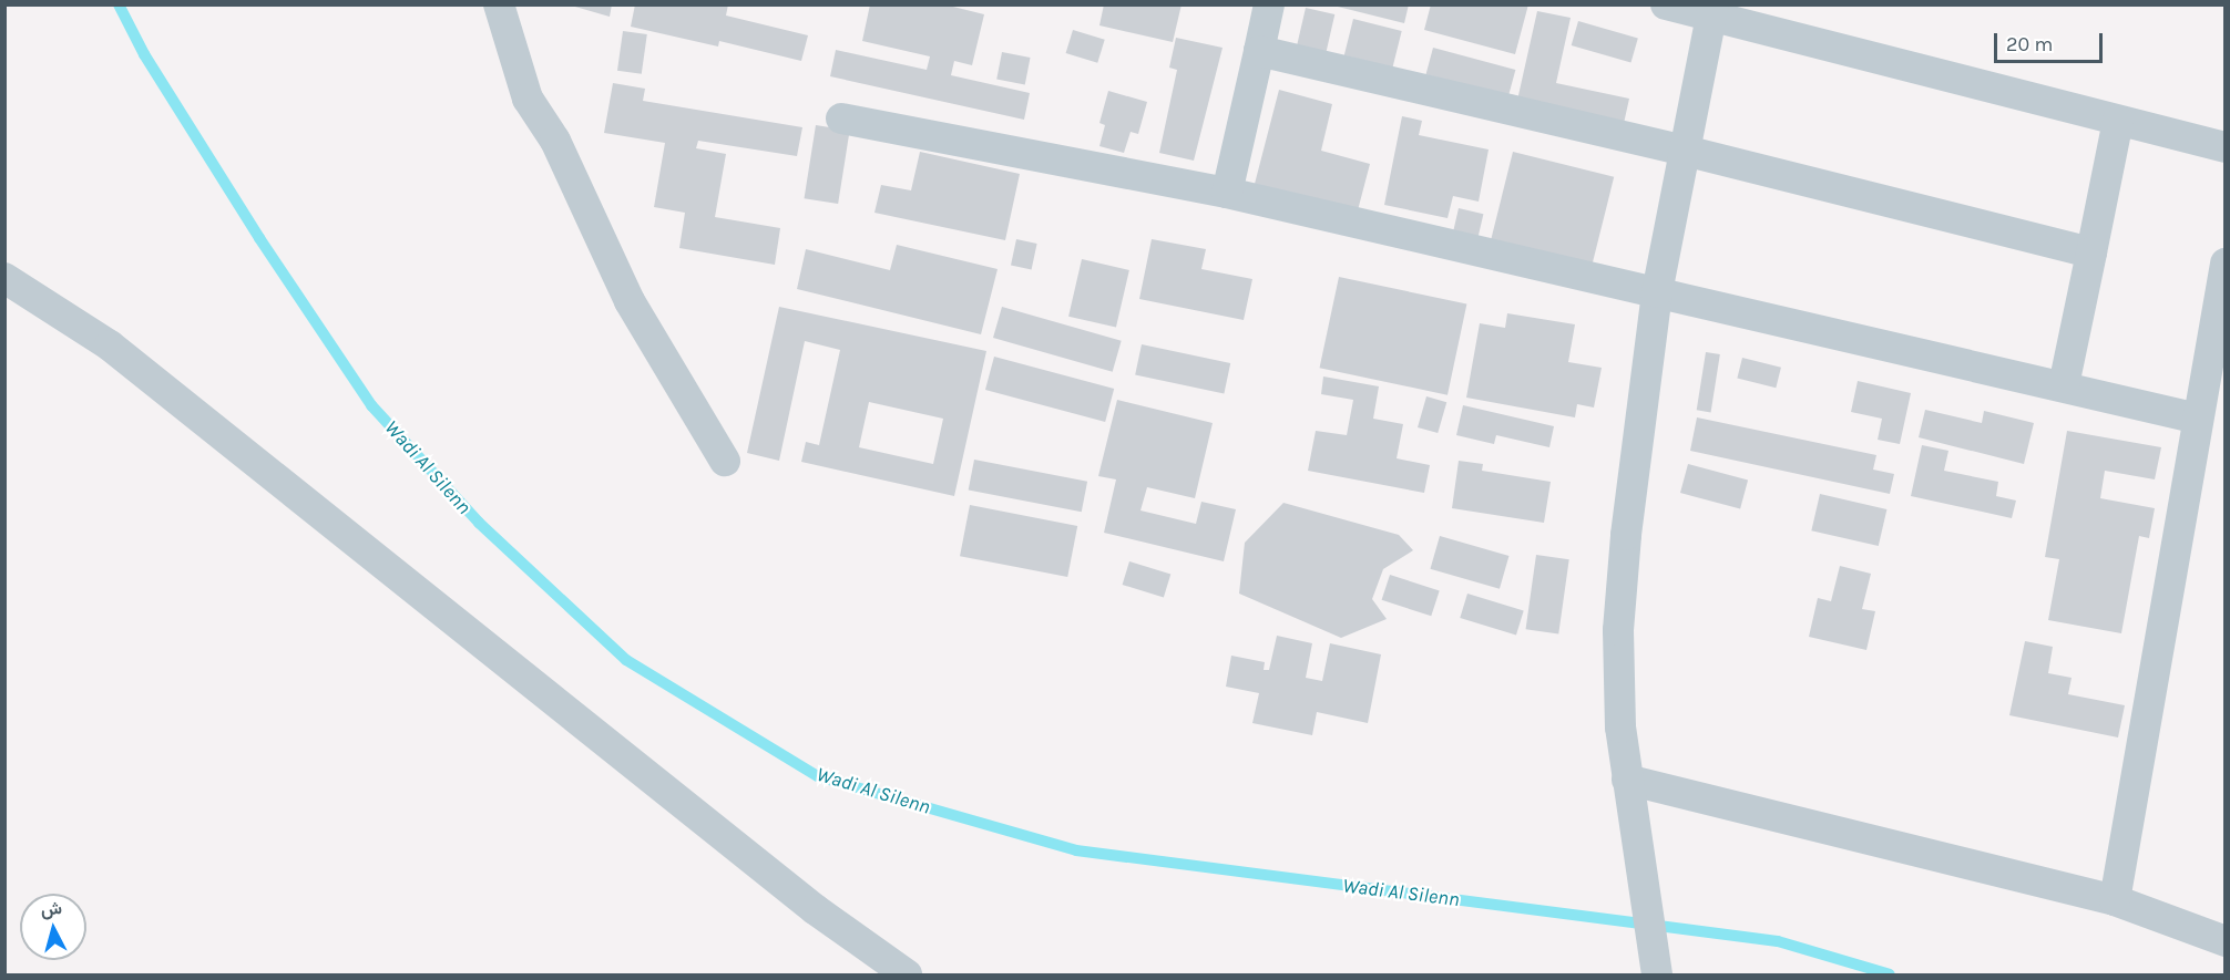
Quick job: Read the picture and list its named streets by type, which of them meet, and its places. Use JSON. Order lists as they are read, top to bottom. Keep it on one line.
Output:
{"water":["Wadi Al Silenn"],"scale_bar":"20 m","north":"top"}
